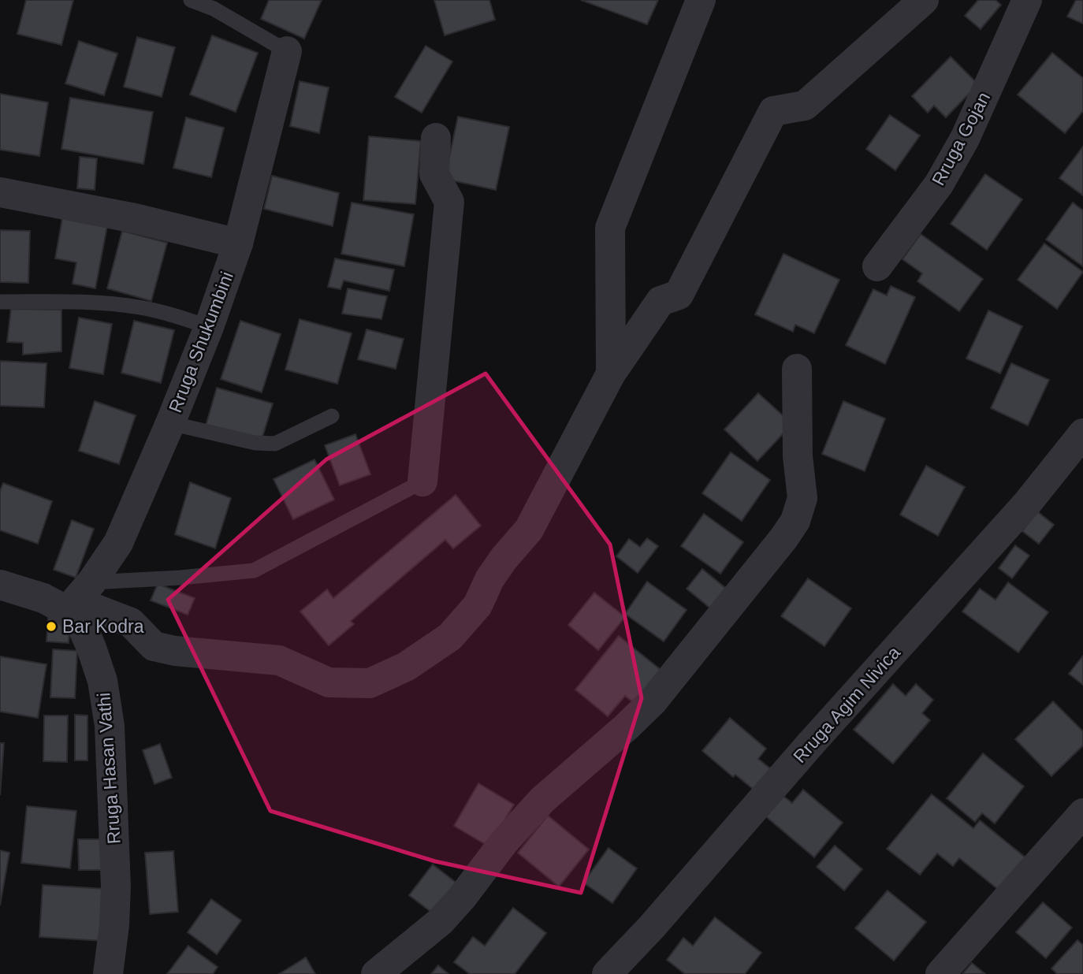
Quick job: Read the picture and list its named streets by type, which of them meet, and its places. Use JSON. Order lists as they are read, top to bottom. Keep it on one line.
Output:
{"streets":{"street":["Rruga Gojan","Rruga Shukumbini","Rruga Agim Nivica","Rruga Hasan Vathi"]},"crossings":[["Rruga Shukumbini","Rruga Hasan Vathi"]],"places":["Bar Kodra"]}
